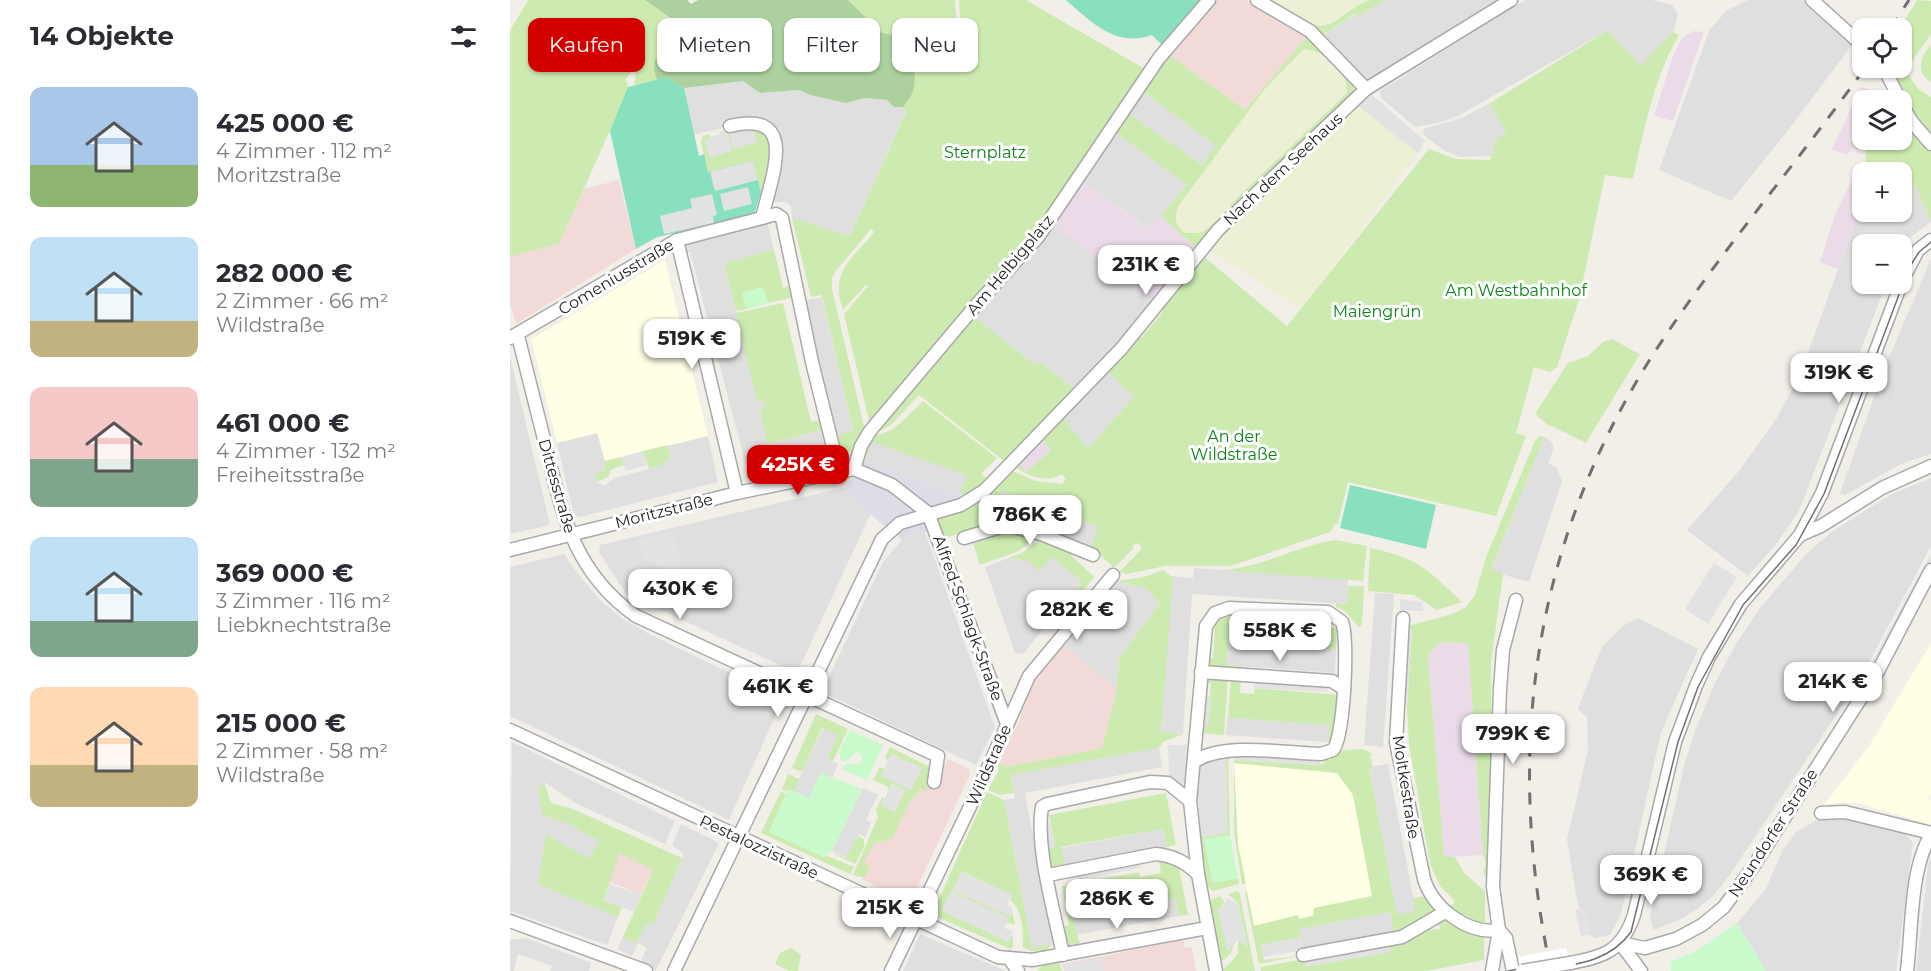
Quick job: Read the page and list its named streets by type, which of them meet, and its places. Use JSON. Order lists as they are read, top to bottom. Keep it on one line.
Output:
{"streets":{"street":["Nach dem Seehaus","Am Helbigplatz","Comeniusstraße","Dittesstraße","Moritzstraße","Alfred-Schlagk-Straße","Wildstraße","Moltkestraße","Neundorfer Straße","Pestalozzistraße"]},"crossings":[["Nach dem Seehaus","Dittesstraße"],["Nach dem Seehaus","Alfred-Schlagk-Straße"],["Nach dem Seehaus","Pestalozzistraße"],["Am Helbigplatz","Moritzstraße"],["Comeniusstraße","Dittesstraße"],["Dittesstraße","Moritzstraße"],["Alfred-Schlagk-Straße","Wildstraße"],["Wildstraße","Pestalozzistraße"]],"parks":["Sternplatz","Am Westbahnhof","Maiengrün","An der Wildstraße"],"page":{"heading":"14 Objekte","map_buttons":["+","−"],"chip":["Kaufen","Mieten","Filter","Neu"],"list":[{"name":"425 000 €","note":"4 Zimmer · 112 m² · Moritzstraße"},{"name":"282 000 €","note":"2 Zimmer · 66 m² · Wildstraße"},{"name":"461 000 €","note":"4 Zimmer · 132 m² · Freiheitsstraße"},{"name":"369 000 €","note":"3 Zimmer · 116 m² · Liebknechtstraße"},{"name":"215 000 €","note":"2 Zimmer · 58 m² · Wildstraße"}],"price":["231K €","519K €","319K €","425K €","786K €","430K €","282K €","558K €","214K €","461K €","799K €","369K €","286K €","215K €"]}}
